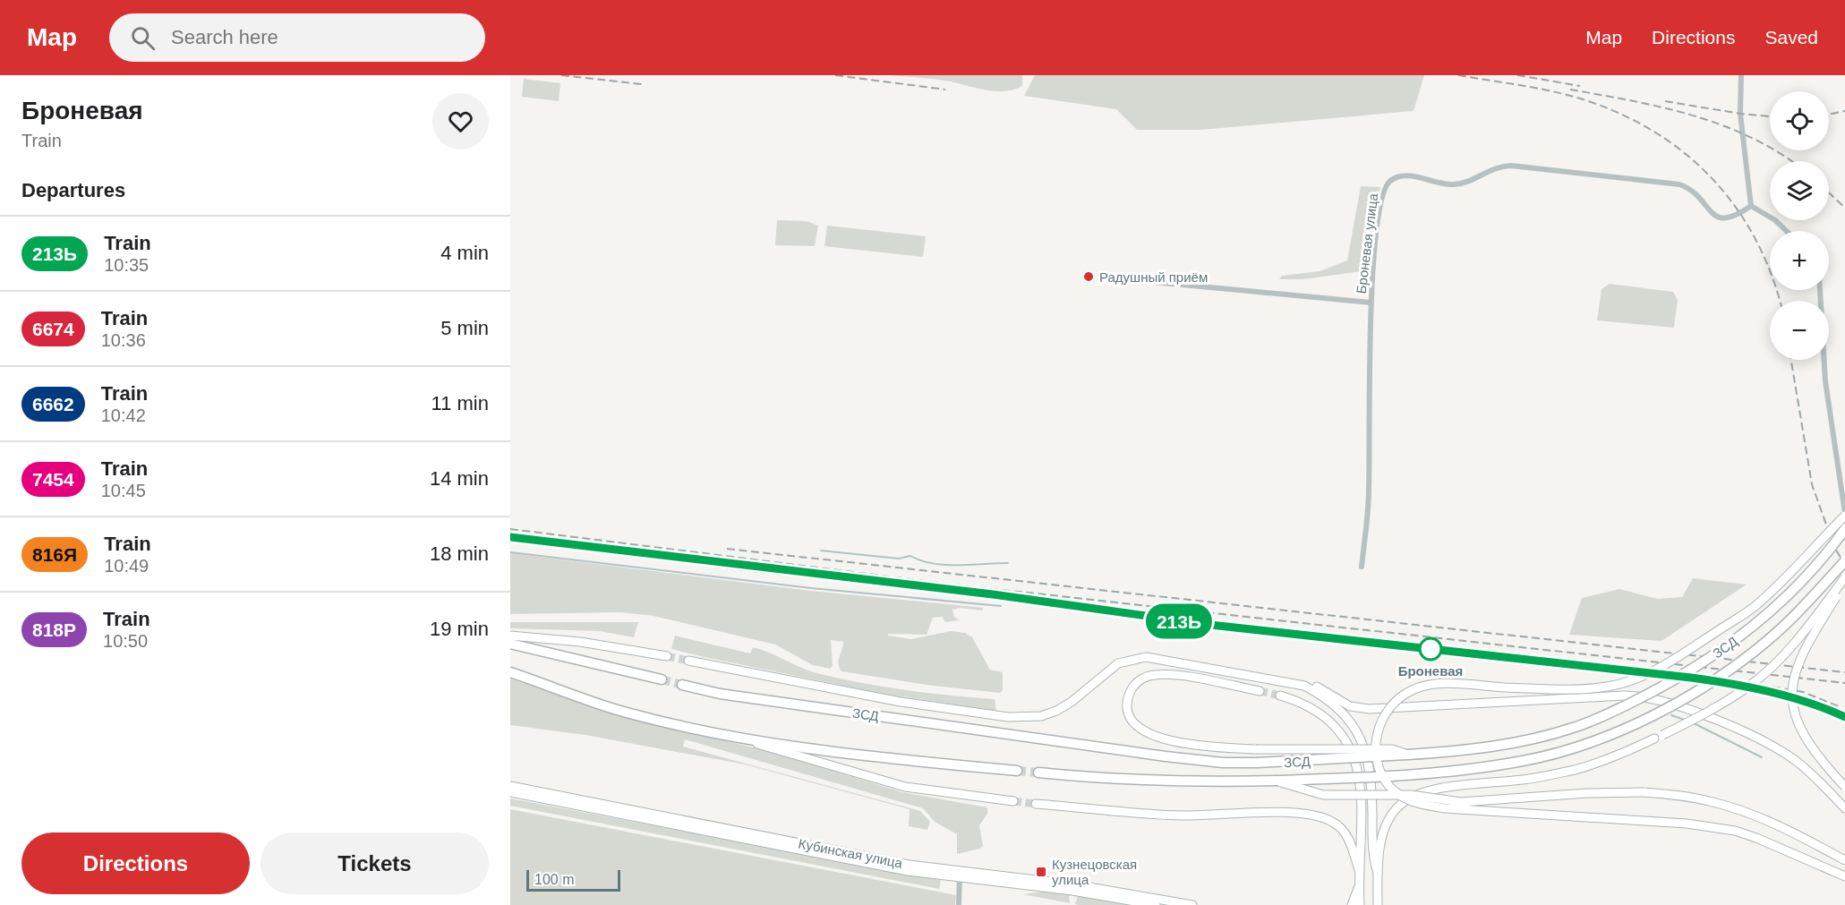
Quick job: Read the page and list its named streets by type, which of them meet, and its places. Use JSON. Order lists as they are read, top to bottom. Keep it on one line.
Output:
{"streets":{"highway":["ЗСД"],"main road":["Кубинская улица"],"street":["Броневая улица"]},"places":{"other":["Радушный приём","Броневая"],"transit":["Кузнецовская улица"]},"scale_bar":"100 m","page":{"header":"Map","search":"Search here","nav":["Map","Directions","Saved"],"heading":[["Броневая","Train"],"Departures"],"on_map":"213Ь","map_buttons":["+","−"],"list":[{"mark":"213Ь","name":"Train","note":"10:35","value":"4 min"},{"mark":"6674","name":"Train","note":"10:36","value":"5 min"},{"mark":"6662","name":"Train","note":"10:42","value":"11 min"},{"mark":"7454","name":"Train","note":"10:45","value":"14 min"},{"mark":"816Я","name":"Train","note":"10:49","value":"18 min"},{"mark":"818Р","name":"Train","note":"10:50","value":"19 min"}],"buttons":["Directions","Tickets"],"scale":"100 m"}}
